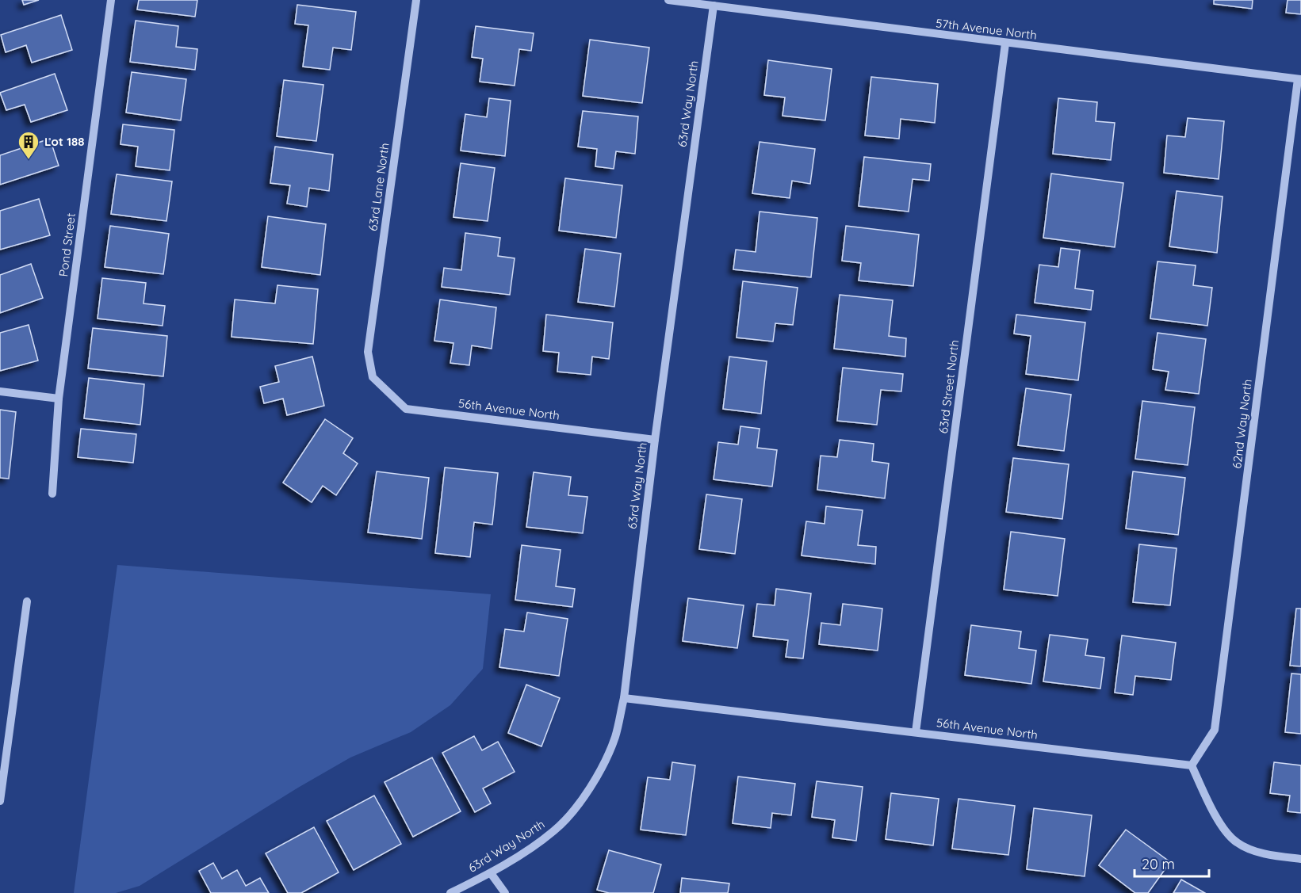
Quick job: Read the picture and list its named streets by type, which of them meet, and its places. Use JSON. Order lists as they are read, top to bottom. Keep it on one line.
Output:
{"streets":{"street":["57th Avenue North","63rd Way North","63rd Lane North","Pond Street","63rd Street North","56th Avenue North","62nd Way North"]},"crossings":[["57th Avenue North","63rd Way North"],["57th Avenue North","63rd Street North"],["57th Avenue North","62nd Way North"],["63rd Way North","56th Avenue North"],["63rd Lane North","56th Avenue North"],["63rd Street North","56th Avenue North"],["56th Avenue North","62nd Way North"]],"places":{"building":["Lot 188"]},"scale_bar":"20 m"}
